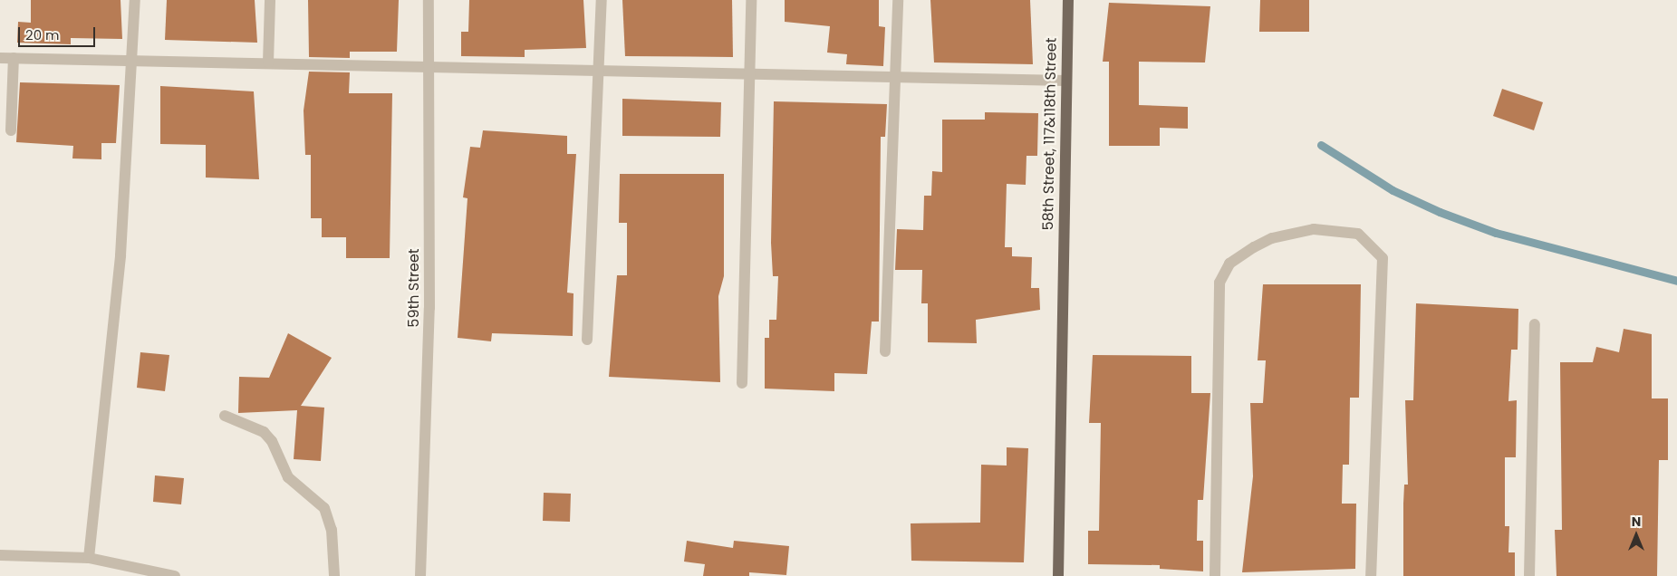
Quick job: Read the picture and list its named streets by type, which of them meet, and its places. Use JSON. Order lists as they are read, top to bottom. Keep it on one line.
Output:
{"streets":{"main road":["58th Street, 117&118th Street"],"street":["59th Street"]},"scale_bar":"20 m","north":"top"}
